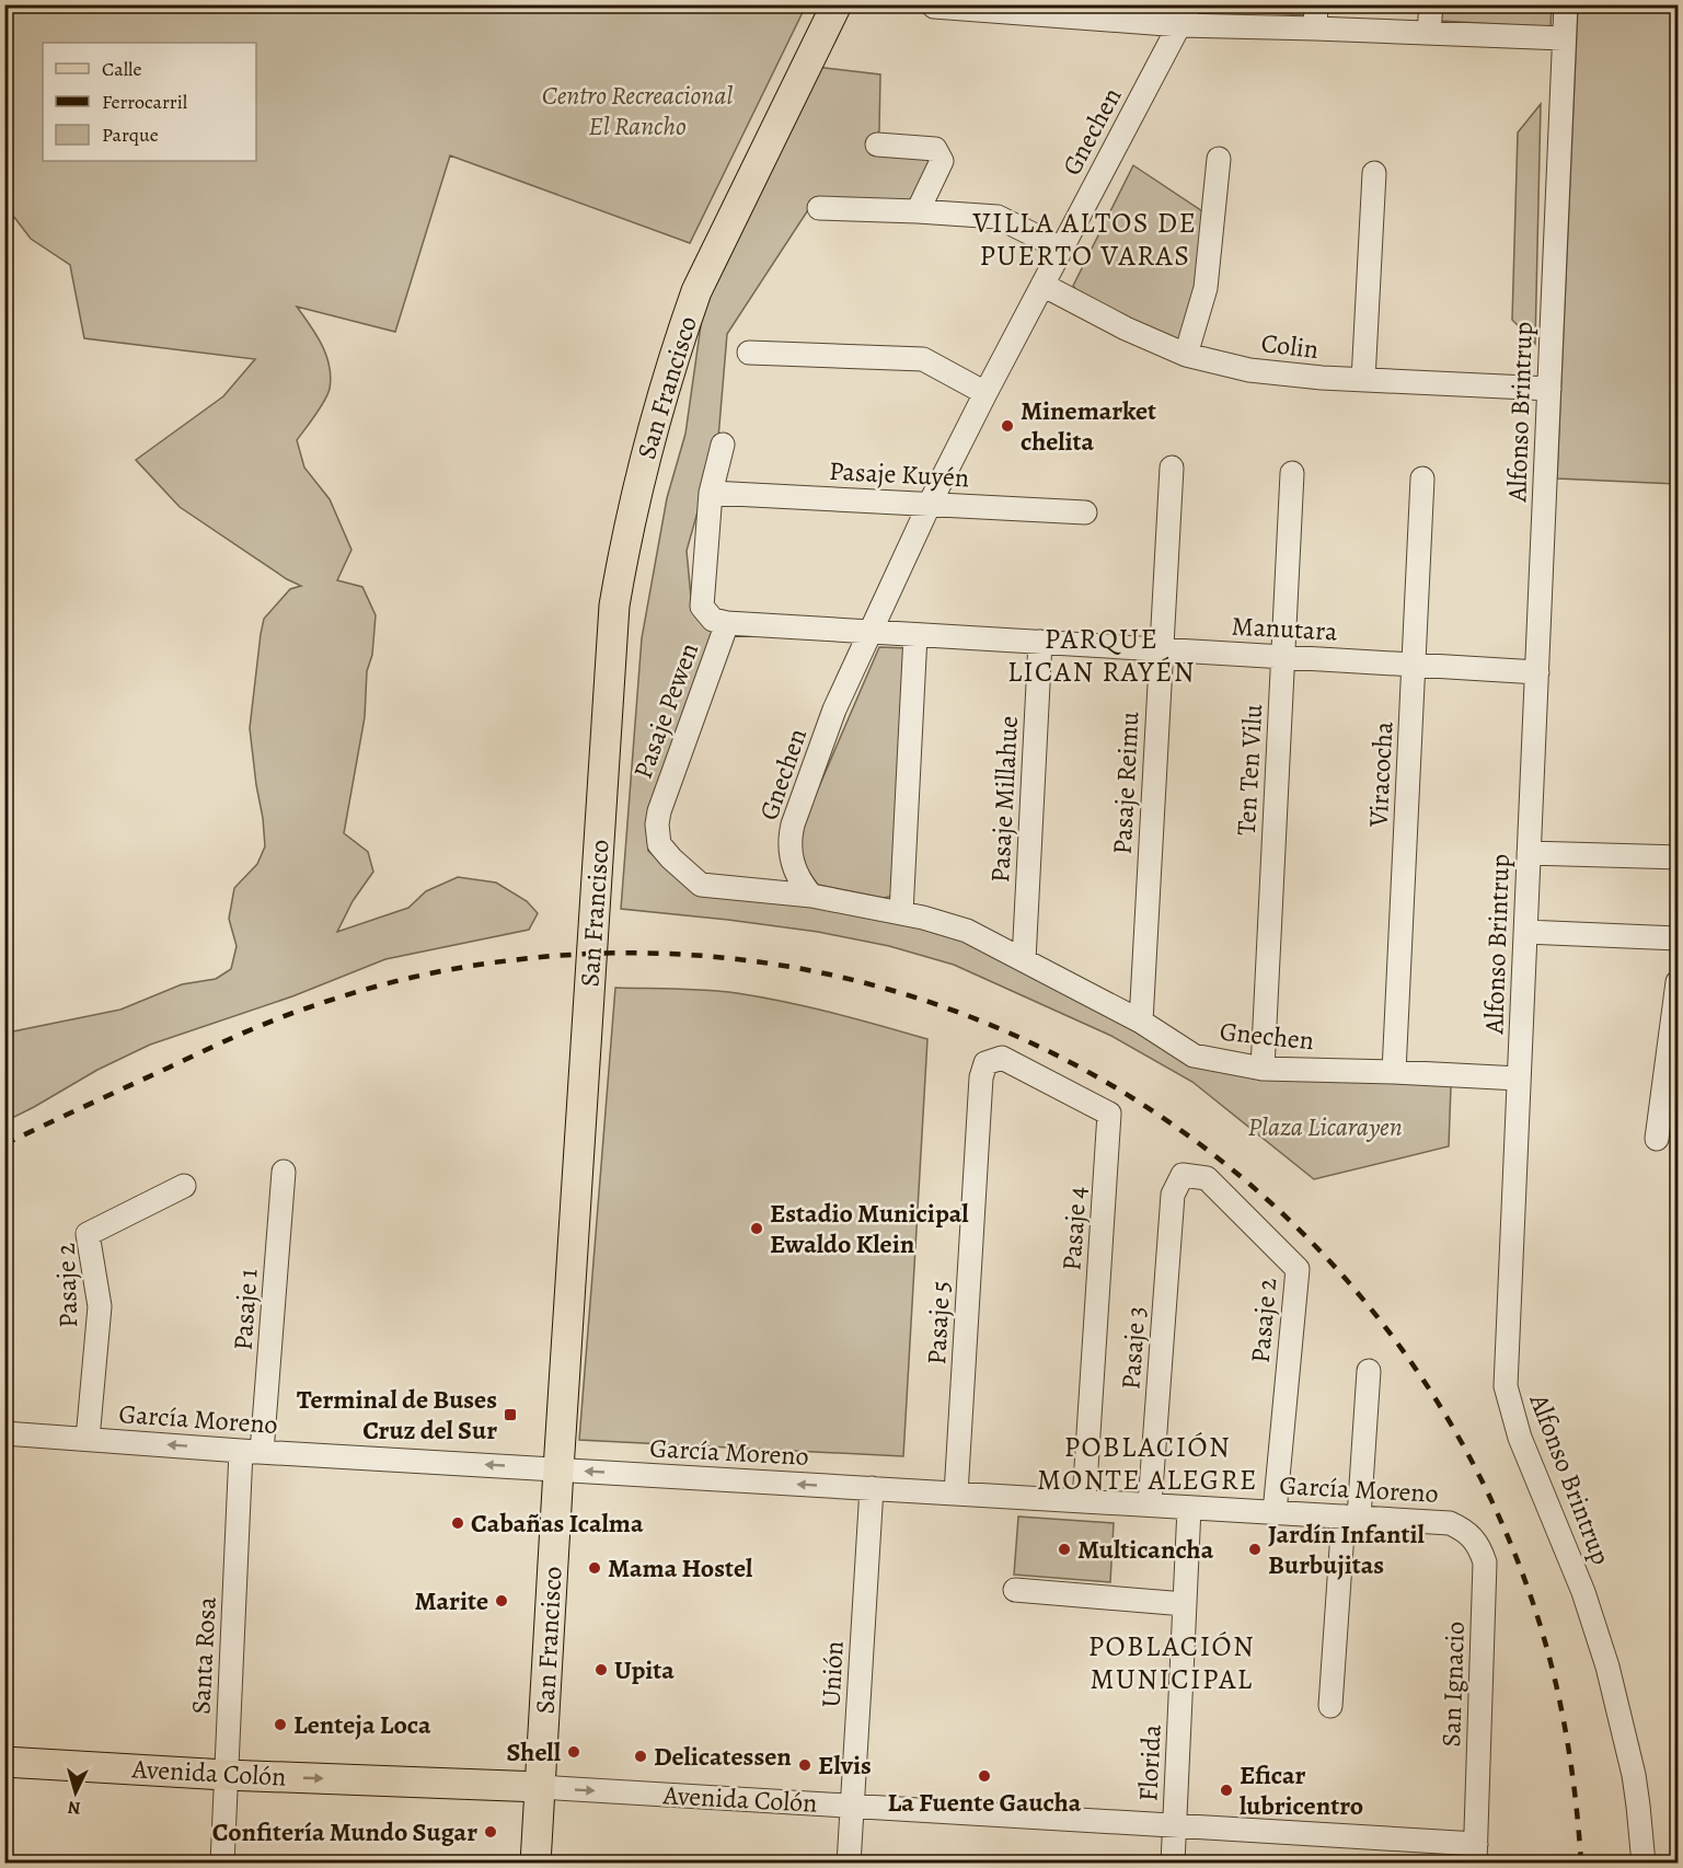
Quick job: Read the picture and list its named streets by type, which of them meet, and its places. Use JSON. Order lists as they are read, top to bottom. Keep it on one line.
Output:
{"streets":{"main road":["San Francisco","Avenida Colón"],"street":["Gnechen","Colin","Alfonso Brintrup","Pasaje Kuyén","Manutara","Pasaje Pewen","Ten Ten Vilu","Viracocha","Pasaje Reimu","Pasaje Millahue","Pasaje 4","Pasaje 2","Pasaje 1","Pasaje 5","Pasaje 3","García Moreno","Santa Rosa","Unión","San Ignacio","Florida"]},"crossings":[["Gnechen","Colin"],["Gnechen","Alfonso Brintrup"],["Gnechen","Pasaje Kuyén"],["Gnechen","Manutara"],["Gnechen","Pasaje Pewen"],["Gnechen","Ten Ten Vilu"],["Gnechen","Viracocha"],["Gnechen","Pasaje Reimu"],["Gnechen","Pasaje Millahue"],["Colin","Alfonso Brintrup"],["San Francisco","García Moreno"],["San Francisco","Avenida Colón"],["Alfonso Brintrup","Manutara"],["Pasaje Kuyén","Pasaje Pewen"],["Manutara","Pasaje Pewen"],["Manutara","Ten Ten Vilu"],["Manutara","Viracocha"],["Manutara","Pasaje Reimu"],["Manutara","Pasaje Millahue"],["Pasaje 4","Pasaje 5"],["Pasaje 4","García Moreno"],["Pasaje 2","Pasaje 3"],["Pasaje 2","García Moreno"],["Pasaje 1","García Moreno"],["Pasaje 1","Santa Rosa"],["Pasaje 5","García Moreno"],["Pasaje 3","García Moreno"],["García Moreno","Santa Rosa"],["García Moreno","Unión"],["García Moreno","San Ignacio"],["García Moreno","Florida"],["Santa Rosa","Avenida Colón"],["Unión","Avenida Colón"],["San Ignacio","Avenida Colón"],["Florida","Avenida Colón"]],"one_way":["García Moreno","Avenida Colón"],"districts":["VILLA ALTOS DE PUERTO VARAS","PARQUE LICAN RAYÉN","POBLACIÓN MONTE ALEGRE","POBLACIÓN MUNICIPAL"],"parks":["Centro Recreacional El Rancho","Plaza Licarayen"],"places":{"other":["Minemarket chelita","Estadio Municipal Ewaldo Klein","Cabañas Icalma","Multicancha","Jardín Infantil Burbujitas","Mama Hostel","Marite","Upita","Lenteja Loca","Shell","Delicatessen","Elvis","La Fuente Gaucha","Eficar lubricentro","Confitería Mundo Sugar"],"transit":["Terminal de Buses Cruz del Sur"]},"legend":["Calle","Ferrocarril","Parque"],"north":"bottom"}
